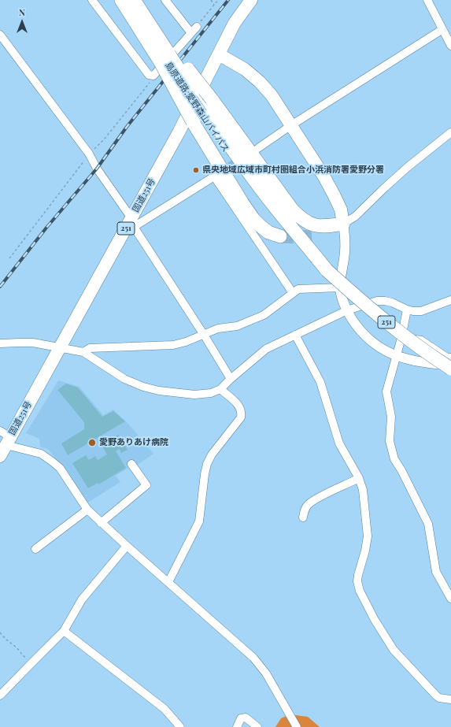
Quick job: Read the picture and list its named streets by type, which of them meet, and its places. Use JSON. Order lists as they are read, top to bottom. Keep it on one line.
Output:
{"streets":{"highway":["島原道路;愛野森山バイパス","国道251号","251"]},"crossings":[["島原道路;愛野森山バイパス","251"]],"places":["県央地域広域市町村圏組合小浜消防署愛野分署","愛野ありあけ病院"],"north":"top"}
